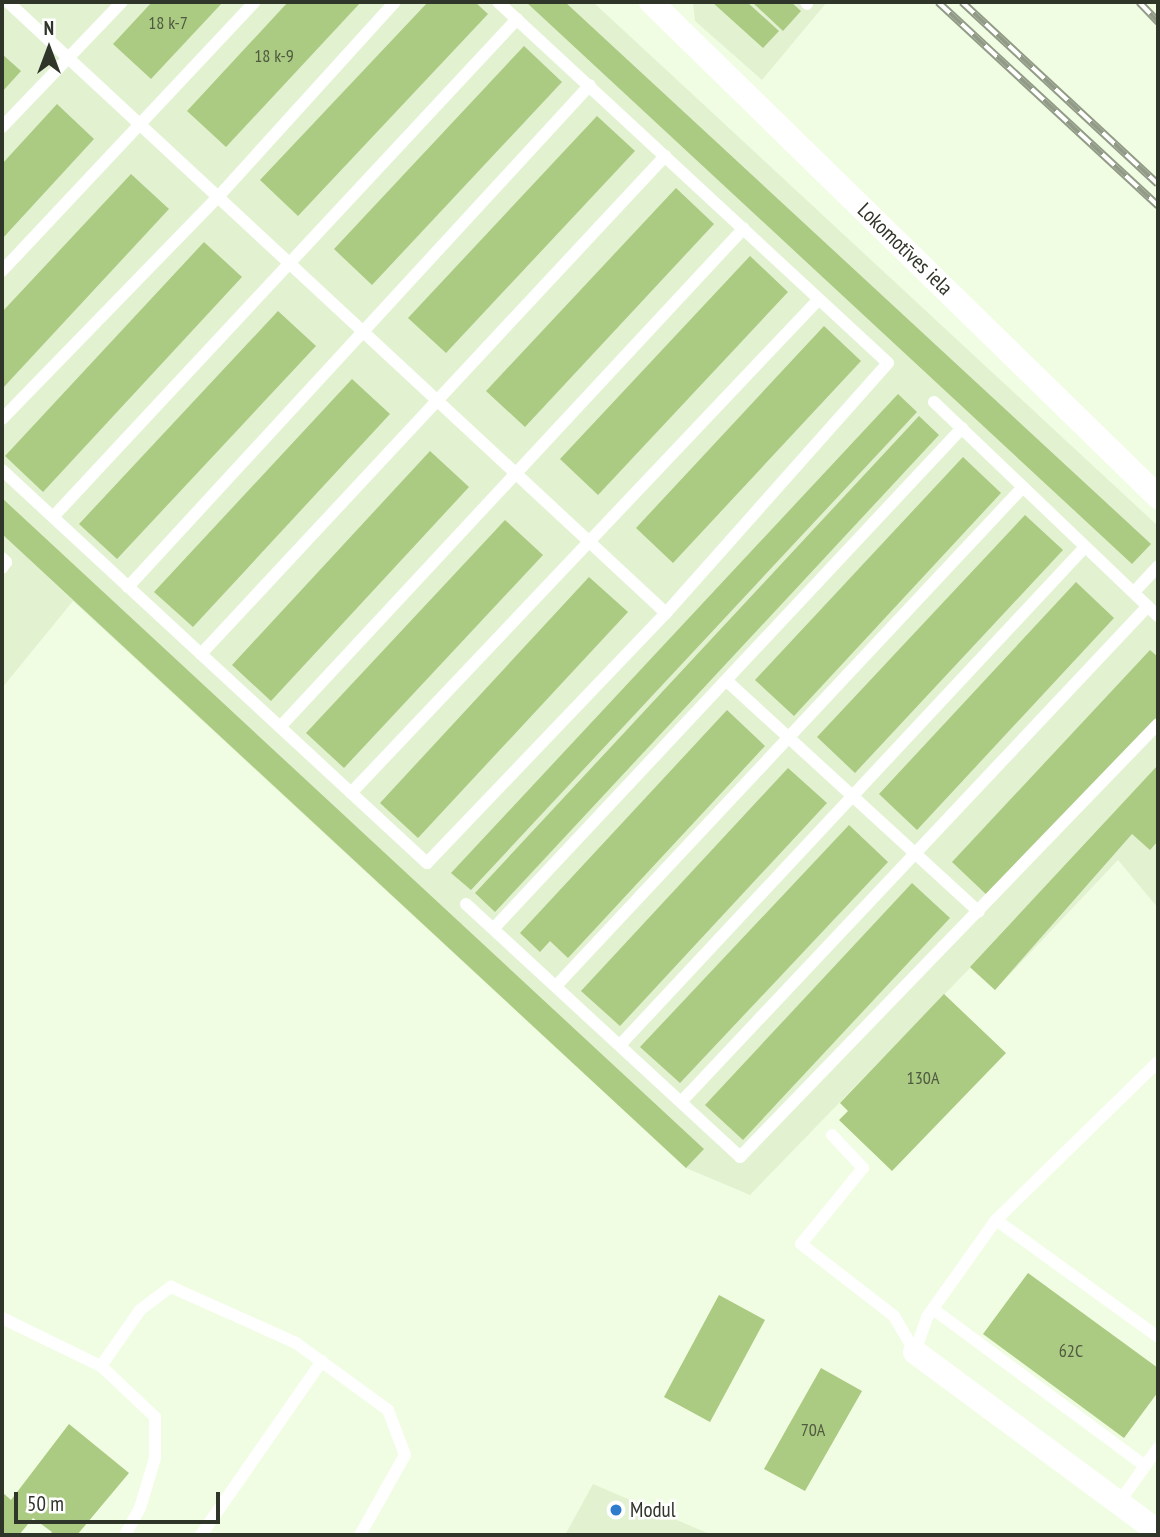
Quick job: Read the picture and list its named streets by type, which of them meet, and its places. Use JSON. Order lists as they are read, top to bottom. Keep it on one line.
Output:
{"streets":{"street":["Lokomotīves iela"]},"places":["Modul"],"house_numbers":["18 k-7","18 k-9","130A","62C","70A"],"scale_bar":"50 m","north":"top"}
